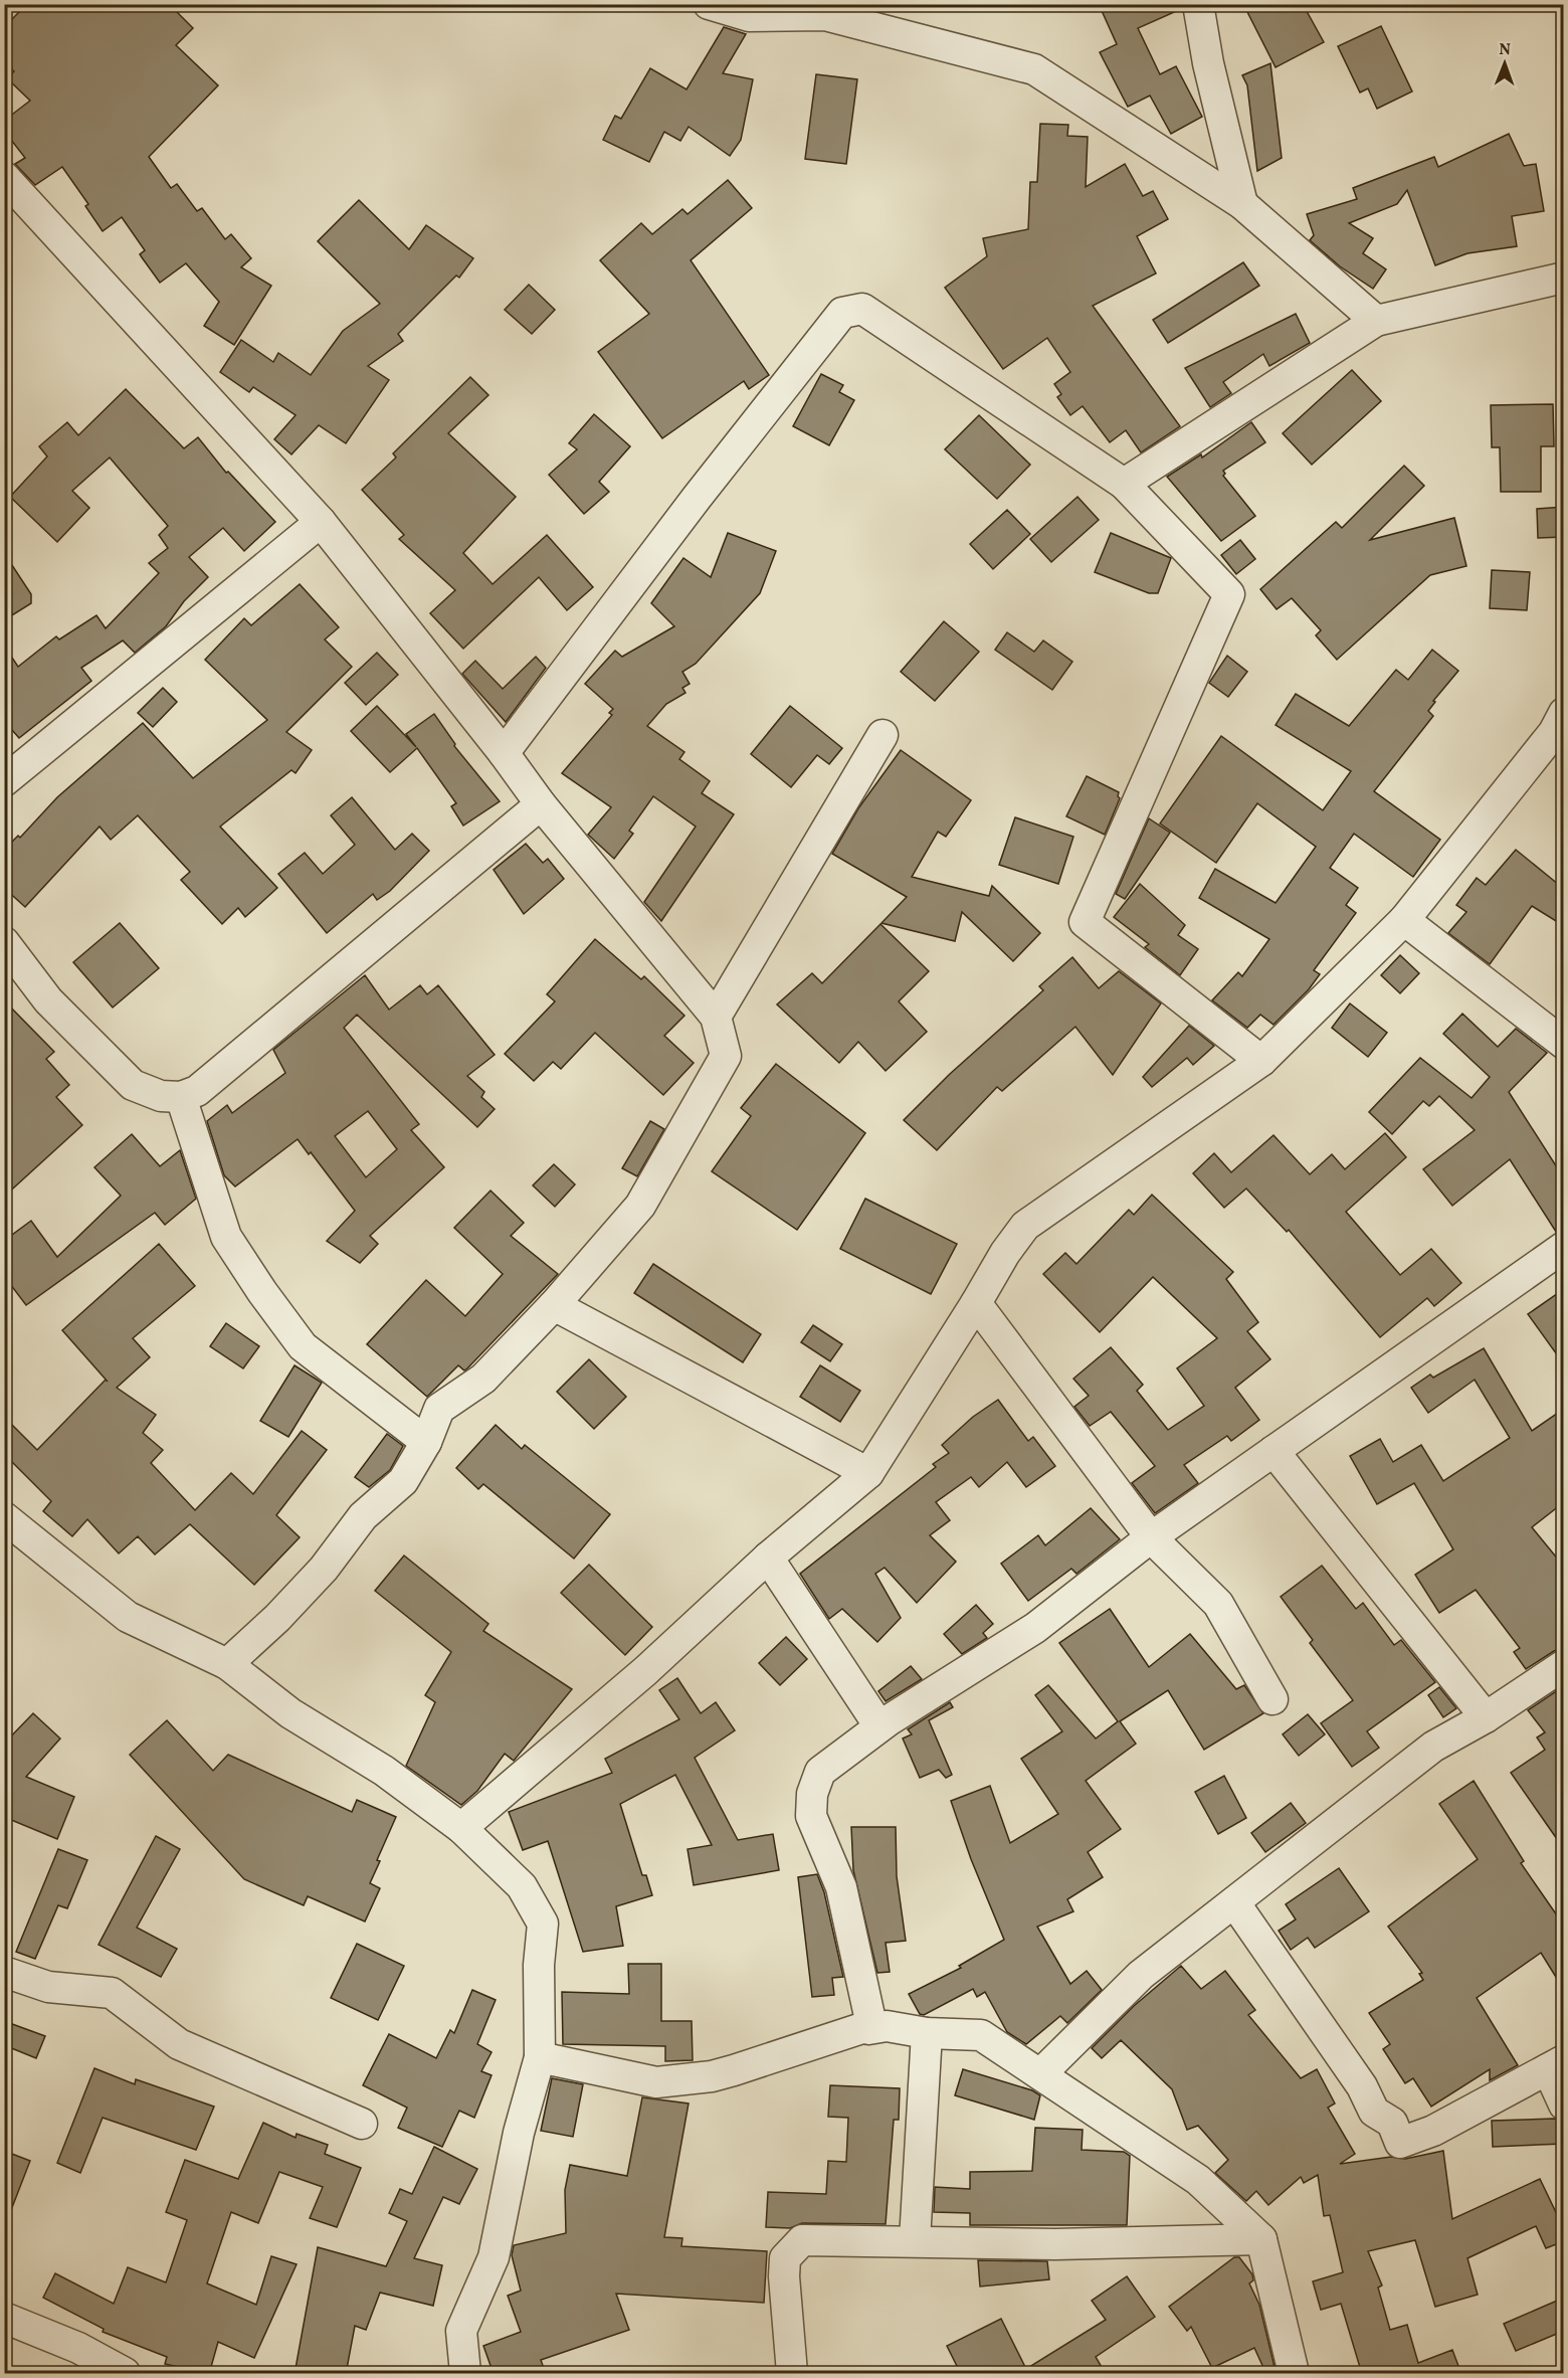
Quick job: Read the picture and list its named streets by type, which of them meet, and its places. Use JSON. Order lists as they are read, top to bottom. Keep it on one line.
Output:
{"north":"top"}
